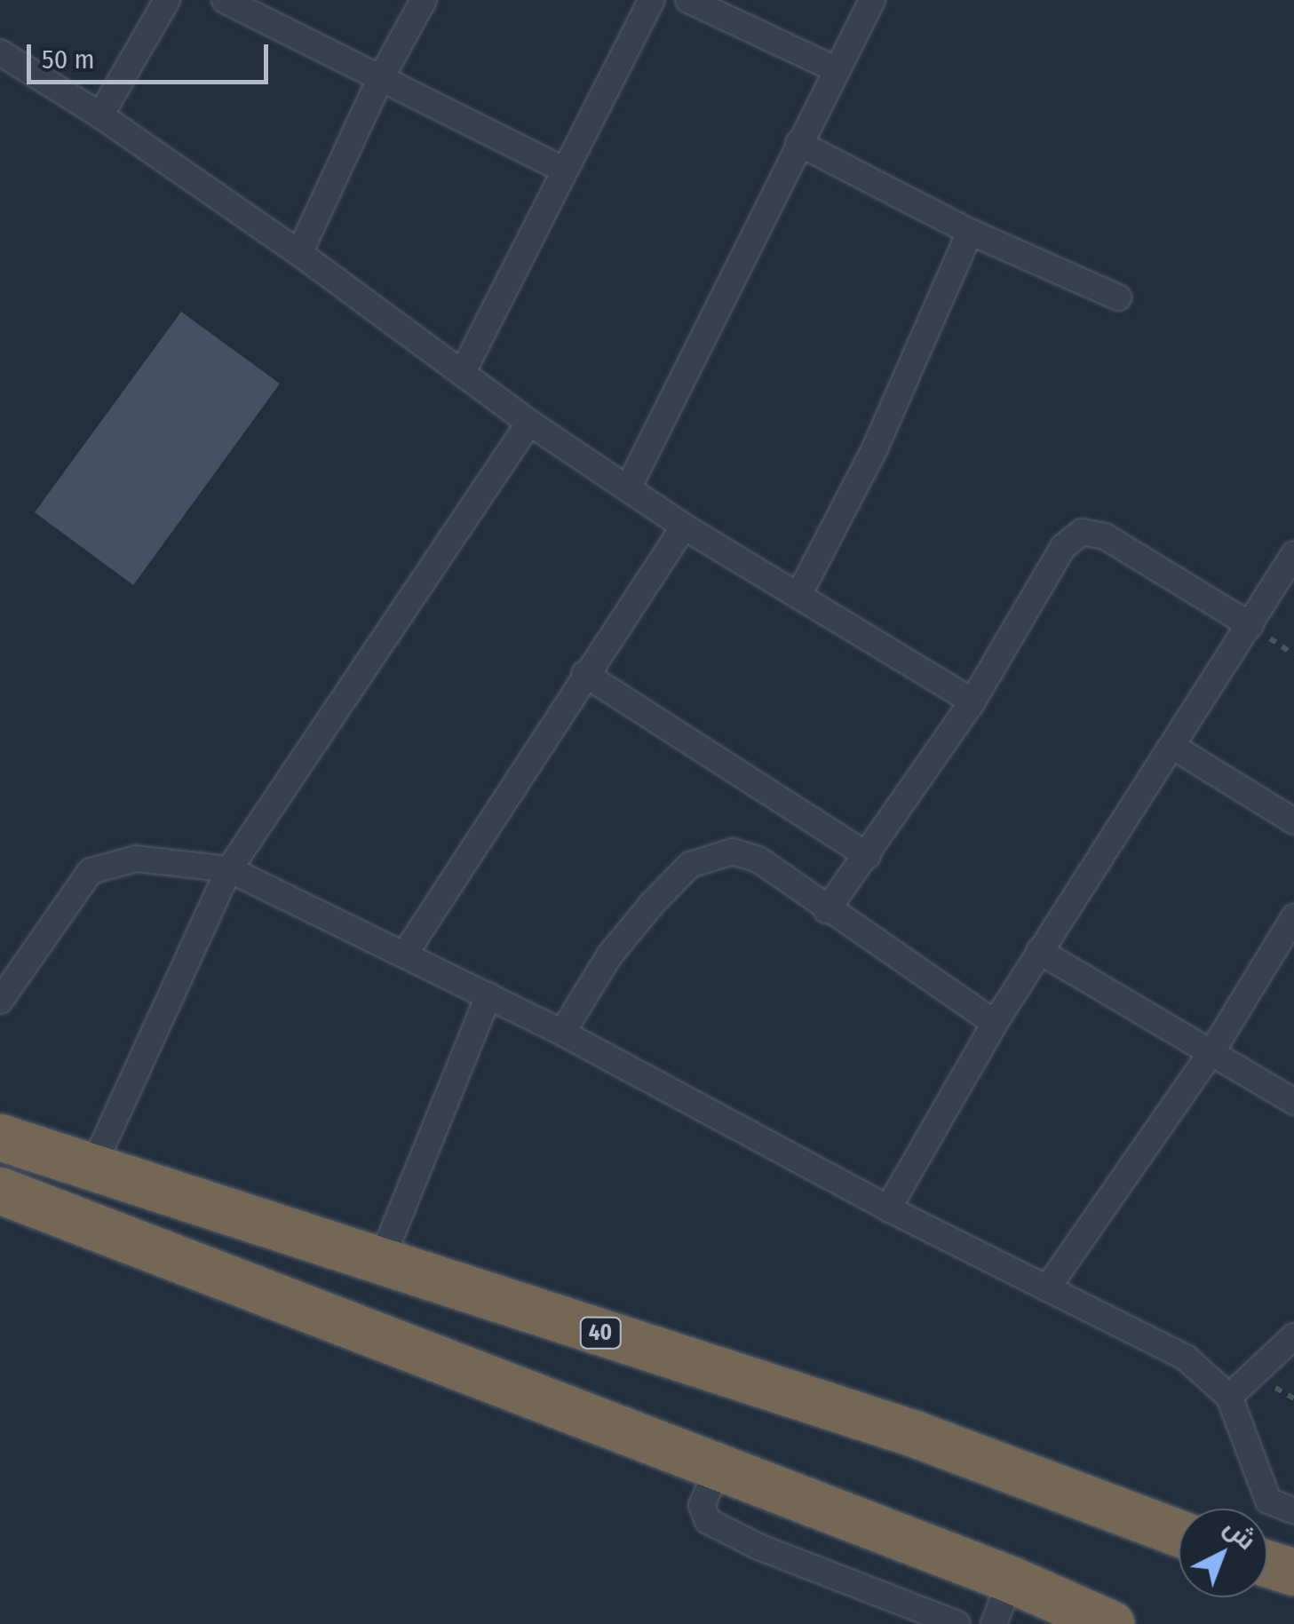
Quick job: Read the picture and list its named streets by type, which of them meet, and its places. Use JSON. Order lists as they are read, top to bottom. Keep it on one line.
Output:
{"streets":{"highway":["40"]},"scale_bar":"50 m","north":"top right"}
